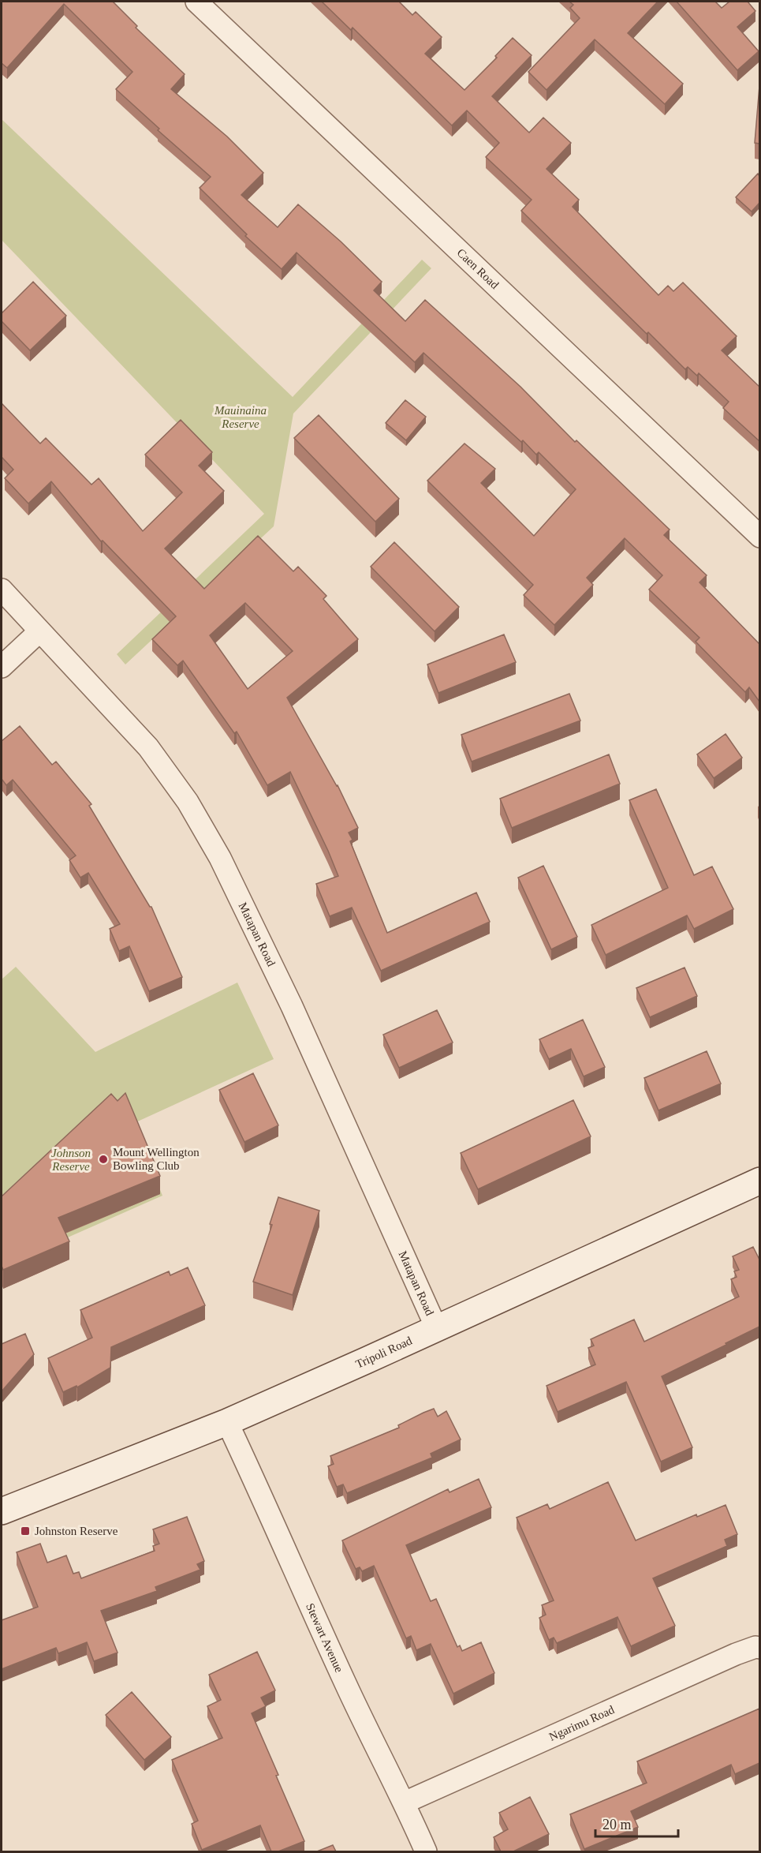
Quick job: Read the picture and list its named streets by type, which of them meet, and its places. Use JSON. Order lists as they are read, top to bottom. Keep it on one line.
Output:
{"streets":{"street":["Caen Road","Matapan Road","Tripoli Road","Stewart Avenue","Ngarimu Road"]},"crossings":[["Matapan Road","Tripoli Road"],["Tripoli Road","Stewart Avenue"],["Stewart Avenue","Ngarimu Road"]],"parks":["Mauinaina Reserve","Johnson Reserve"],"places":{"other":["Mount Wellington Bowling Club"],"transit":["Johnston Reserve"]},"scale_bar":"20 m"}
